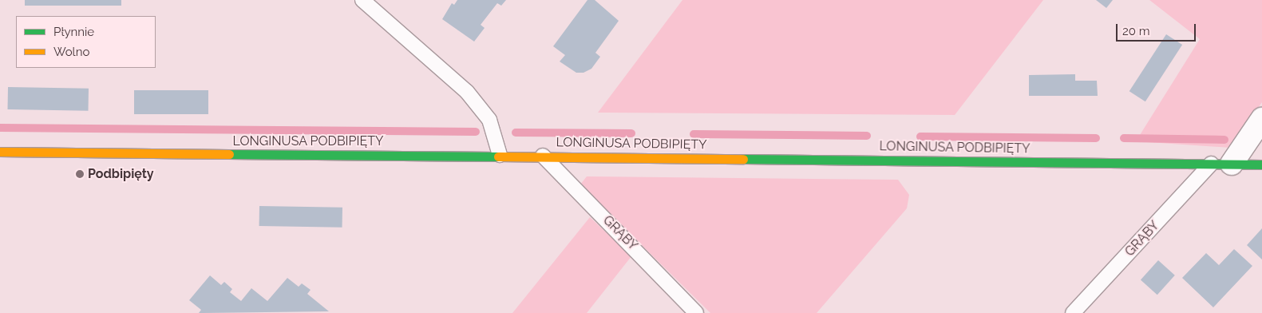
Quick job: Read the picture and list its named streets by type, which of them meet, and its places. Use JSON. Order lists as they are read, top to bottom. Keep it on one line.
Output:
{"streets":{"street":["LONGINUSA PODBIPIĘTY","GRĄBY"]},"crossings":[["LONGINUSA PODBIPIĘTY","GRĄBY"]],"places":["Podbipięty"],"legend":["Płynnie","Wolno"],"scale_bar":"20 m"}
